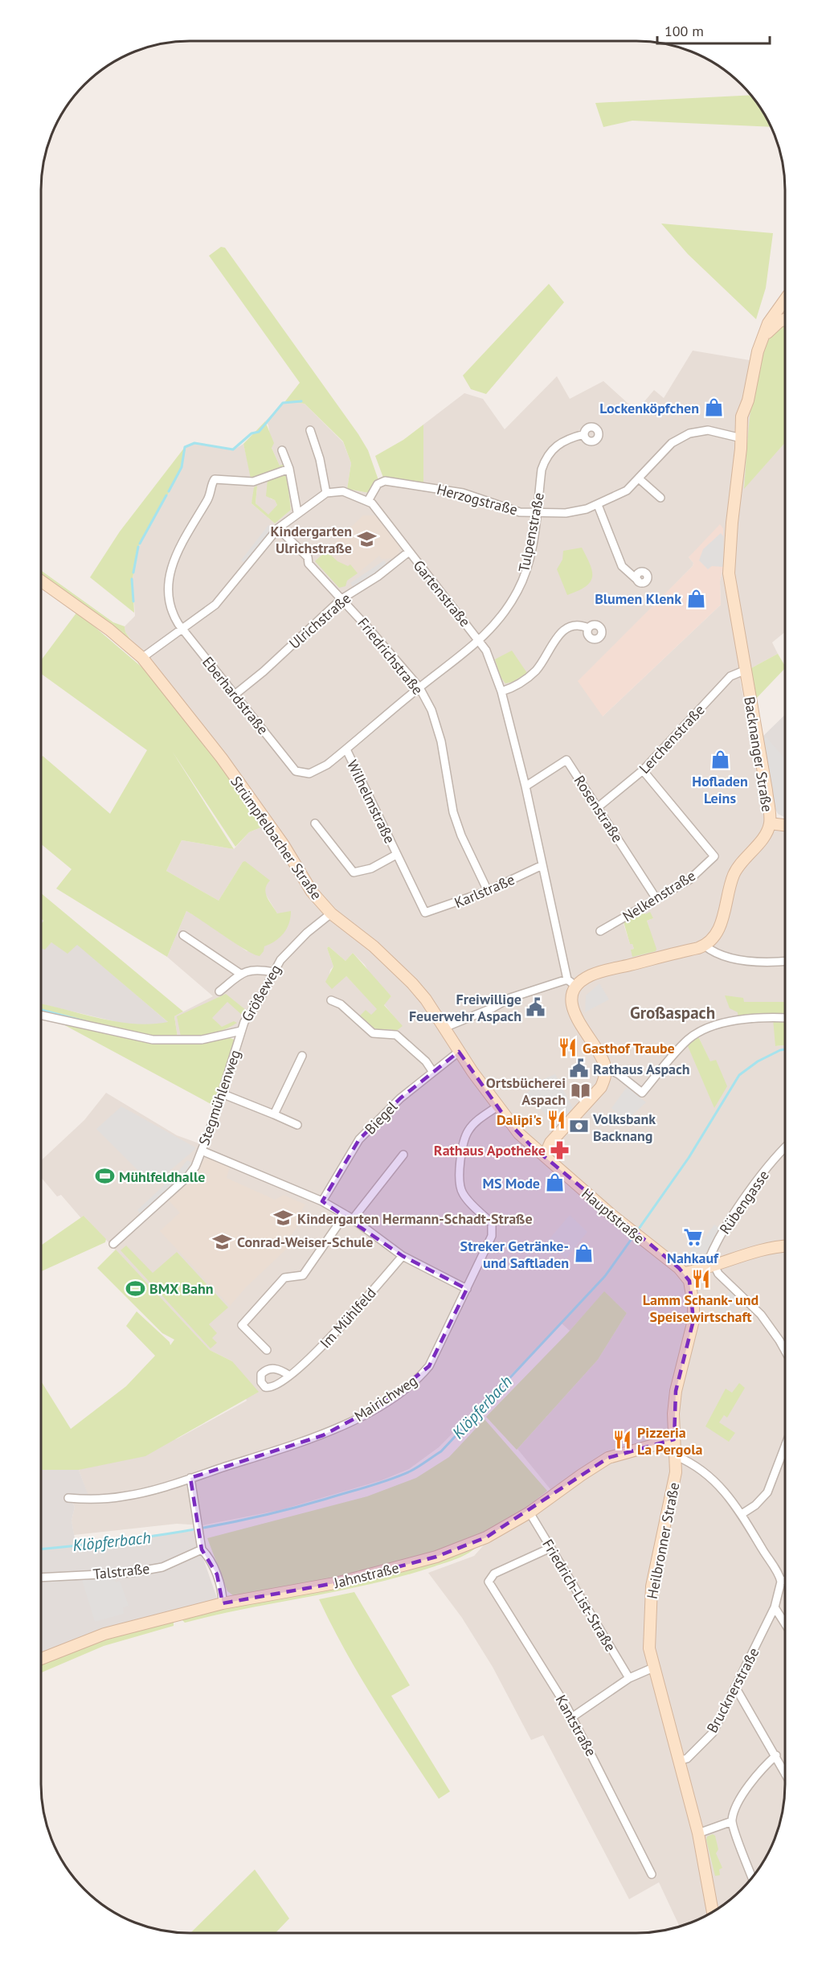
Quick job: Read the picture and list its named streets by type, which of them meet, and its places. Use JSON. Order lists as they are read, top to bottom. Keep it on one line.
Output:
{"streets":{"street":["Herzogstraße","Tulpenstraße","Gartenstraße","Ulrichstraße","Friedrichstraße","Eberhardstraße","Lerchenstraße","Backnanger Straße","Wilhelmstraße","Rosenstraße","Strümpfelbacher Straße","Karlstraße","Nelkenstraße","Größeweg","Stegmühlenweg","Biegel","Rübengasse","Hauptstraße","Im Mühlfeld","Mairichweg","Heilbronner Straße","Talstraße","Jahnstraße","Friedrich-List-Straße","Brucknerstraße","Kantstraße"]},"crossings":[["Herzogstraße","Tulpenstraße"],["Herzogstraße","Gartenstraße"],["Herzogstraße","Backnanger Straße"],["Tulpenstraße","Gartenstraße"],["Tulpenstraße","Eberhardstraße"],["Gartenstraße","Ulrichstraße"],["Gartenstraße","Eberhardstraße"],["Gartenstraße","Rosenstraße"],["Gartenstraße","Karlstraße"],["Ulrichstraße","Friedrichstraße"],["Ulrichstraße","Eberhardstraße"],["Friedrichstraße","Eberhardstraße"],["Friedrichstraße","Karlstraße"],["Eberhardstraße","Wilhelmstraße"],["Lerchenstraße","Backnanger Straße"],["Lerchenstraße","Rosenstraße"],["Lerchenstraße","Nelkenstraße"],["Wilhelmstraße","Karlstraße"],["Rosenstraße","Nelkenstraße"],["Strümpfelbacher Straße","Größeweg"],["Strümpfelbacher Straße","Biegel"],["Strümpfelbacher Straße","Hauptstraße"],["Strümpfelbacher Straße","Mairichweg"],["Größeweg","Stegmühlenweg"],["Hauptstraße","Heilbronner Straße"],["Heilbronner Straße","Jahnstraße"],["Heilbronner Straße","Brucknerstraße"],["Jahnstraße","Friedrich-List-Straße"],["Friedrich-List-Straße","Kantstraße"]],"districts":["Großaspach"],"water":["Klöpferbach"],"places":{"shop":["Lockenköpfchen","Blumen Klenk","Hofladen Leins","MS Mode","Streker Getränke- und Saftladen"],"school or university":["Kindergarten Ulrichstraße","Kindergarten Hermann-Schadt-Straße","Conrad-Weiser-Schule"],"public building":["Freiwillige Feuerwehr Aspach","Rathaus Aspach"],"restaurant":["Gasthof Traube","Dalipi's","Lamm Schank- und Speisewirtschaft","Pizzeria La Pergola"],"library":["Ortsbücherei Aspach"],"bank":["Volksbank Backnang"],"pharmacy":["Rathaus Apotheke"],"sports":["Mühlfeldhalle","BMX Bahn"],"supermarket":["Nahkauf"]},"scale_bar":"100 m"}
